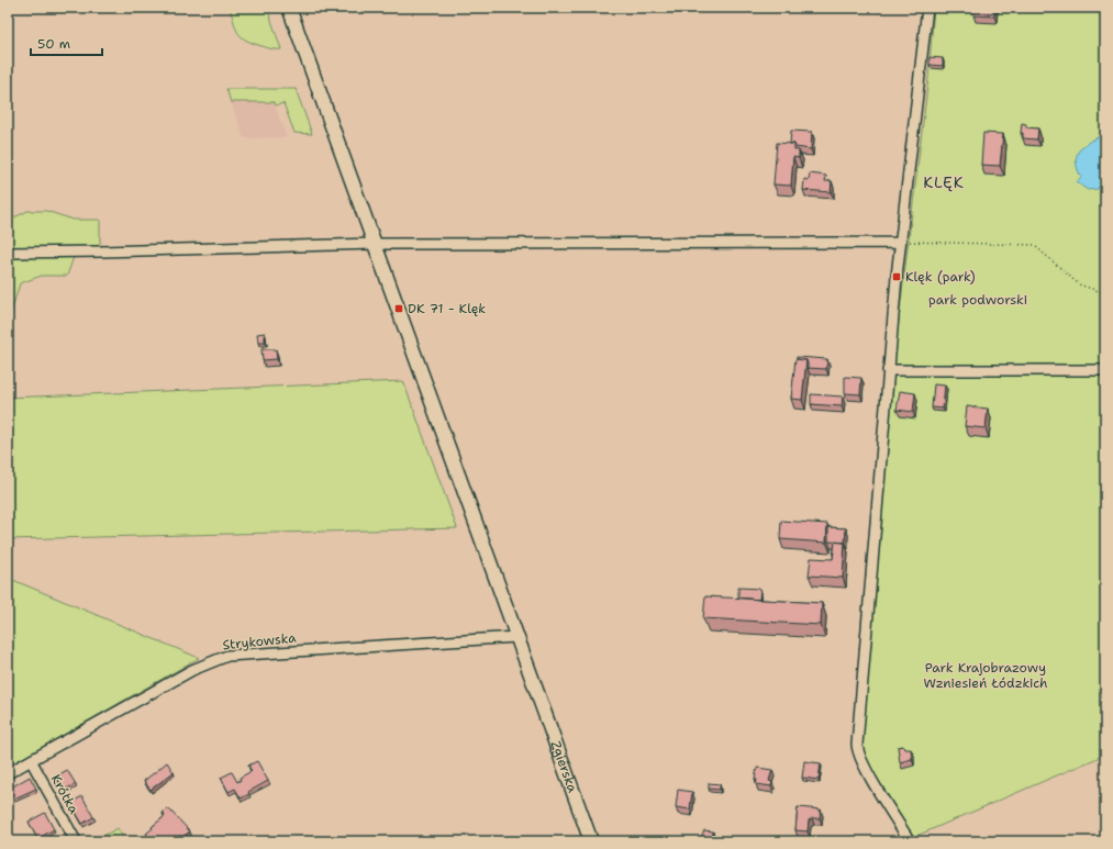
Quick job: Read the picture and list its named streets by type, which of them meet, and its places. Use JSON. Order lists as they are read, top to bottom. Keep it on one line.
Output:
{"streets":{"main road":["Zgierska"],"street":["Strykowska","Krótka"]},"crossings":[["Strykowska","Zgierska"],["Strykowska","Krótka"]],"districts":["KLĘK"],"parks":["park podworski","Park Krajobrazowy Wzniesień Łódzkich"],"places":{"transit":["Klęk (park)","DK 71 - Klęk"]},"scale_bar":"50 m"}
